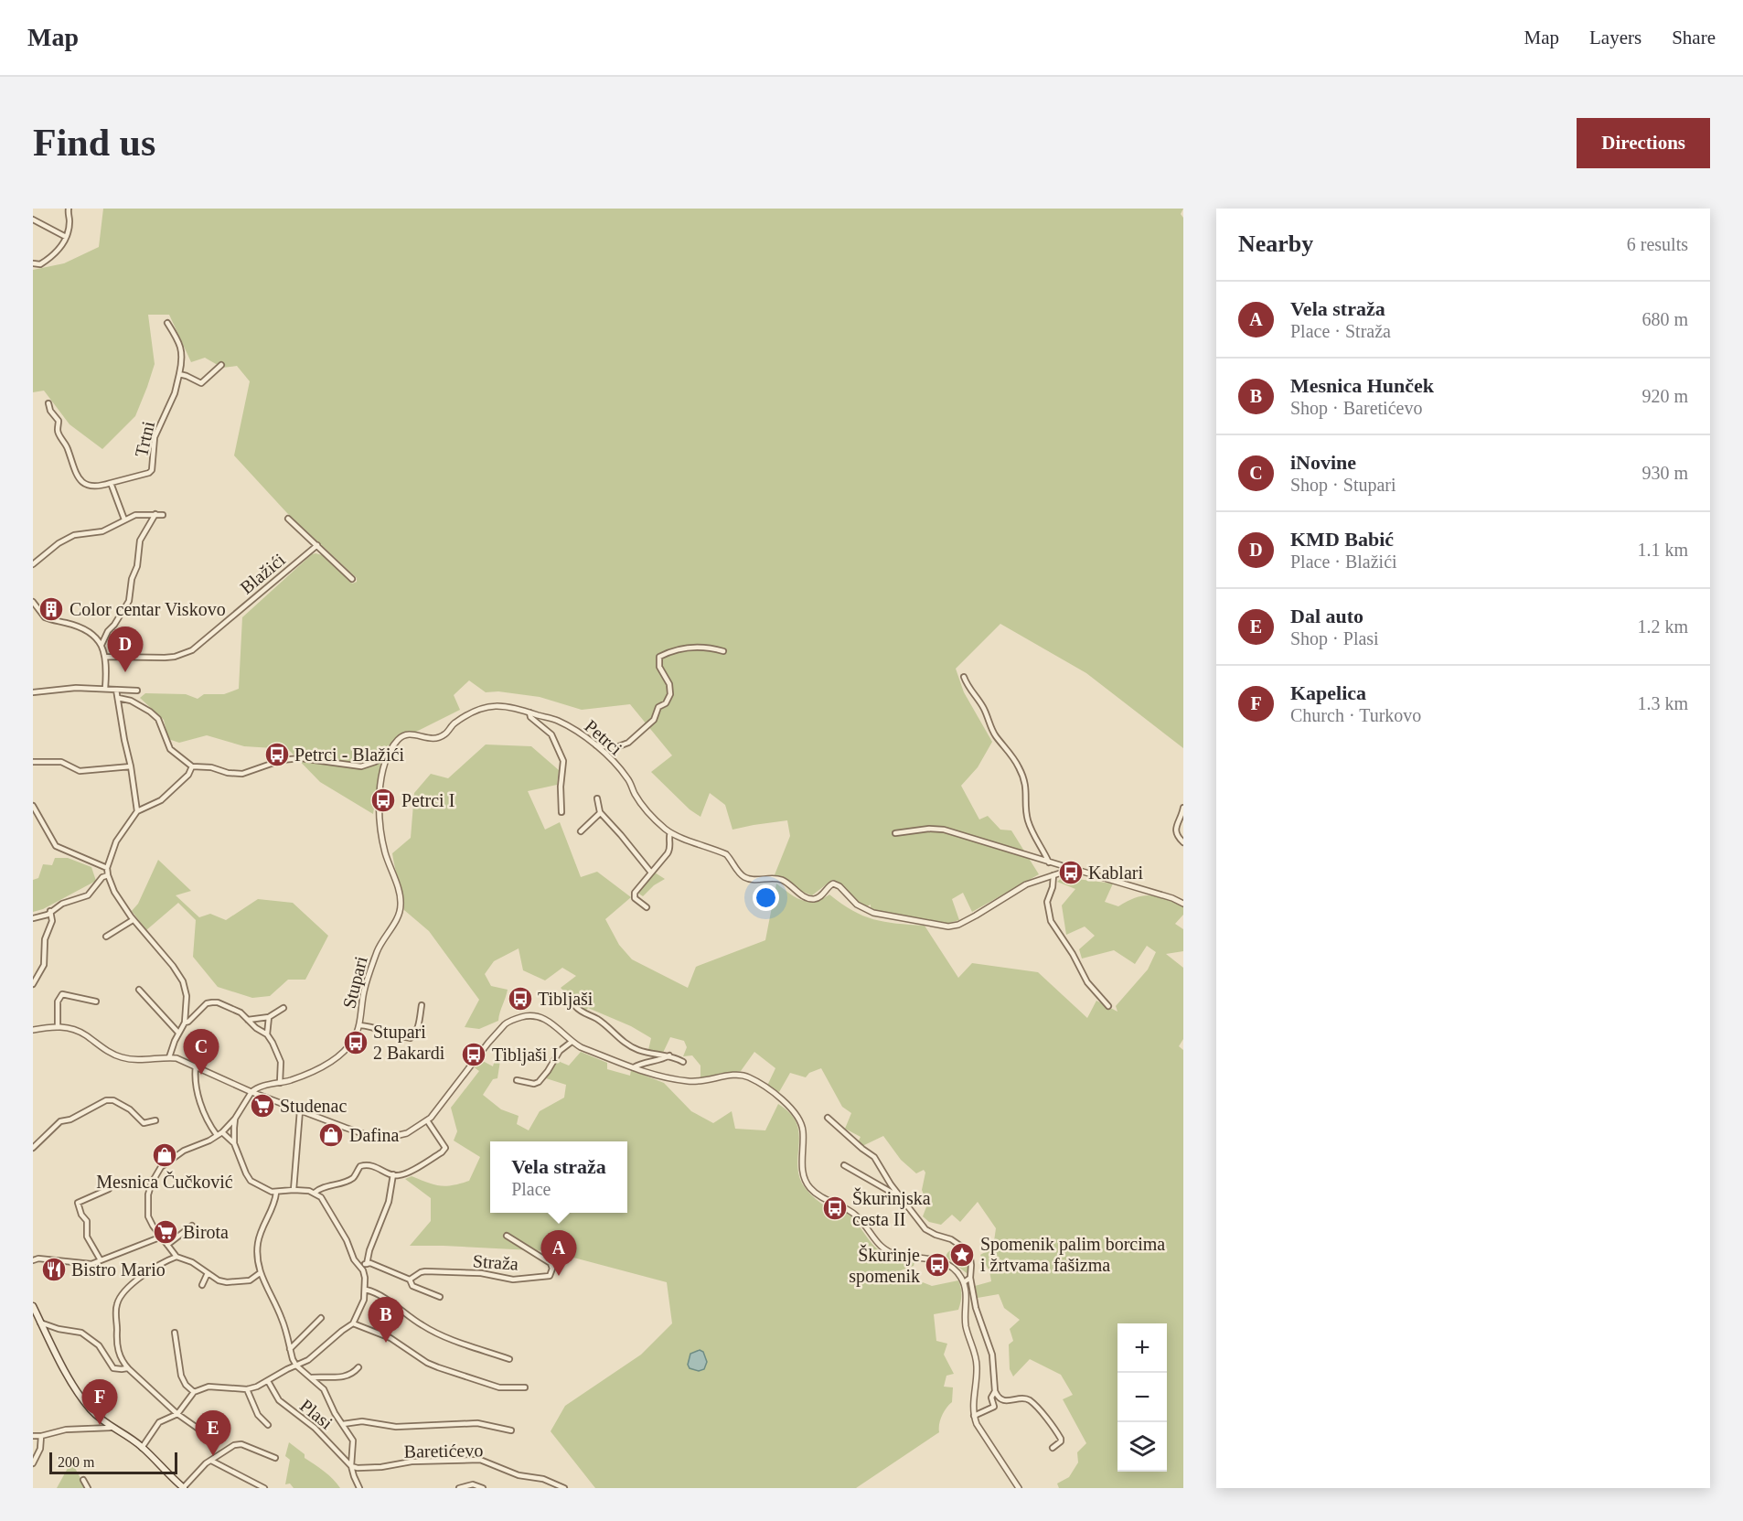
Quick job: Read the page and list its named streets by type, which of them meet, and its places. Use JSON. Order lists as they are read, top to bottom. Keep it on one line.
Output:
{"streets":{"street":["Trtni","Blažići","Petrci","Stupari","Straža","Plasi","Baretićevo"]},"crossings":[["Petrci","Stupari"],["Plasi","Baretićevo"]],"places":{"building":["Color centar Viskovo"],"bus stop":["Petrci - Blažići","Petrci I","Kablari","Tibljaši","Stupari 2 Bakardi","Tibljaši I","Škurinjska cesta II","Škurinje spomenik"],"supermarket":["Studenac","Birota"],"shop":["Dafina","Mesnica Čučković"],"place":["Spomenik palim borcima i žrtvama fašizma"],"restaurant":["Bistro Mario"]},"scale_bar":"200 m","page":{"header":"Map","nav":["Map","Layers","Share"],"buttons":"Directions","title":"Find us","heading":["Nearby","6 results"],"list":[{"mark":"A","name":"Vela straža","note":"Place · Straža","value":"680 m"},{"mark":"B","name":"Mesnica Hunček","note":"Shop · Baretićevo","value":"920 m"},{"mark":"C","name":"iNovine","note":"Shop · Stupari","value":"930 m"},{"mark":"D","name":"KMD Babić","note":"Place · Blažići","value":"1.1 km"},{"mark":"E","name":"Dal auto","note":"Shop · Plasi","value":"1.2 km"},{"mark":"F","name":"Kapelica","note":"Church · Turkovo","value":"1.3 km"}],"pins":["D","C","A","B","F","E"],"popup":["Vela straža","Place"],"map_buttons":["+","−"],"scale":"200 m"}}
